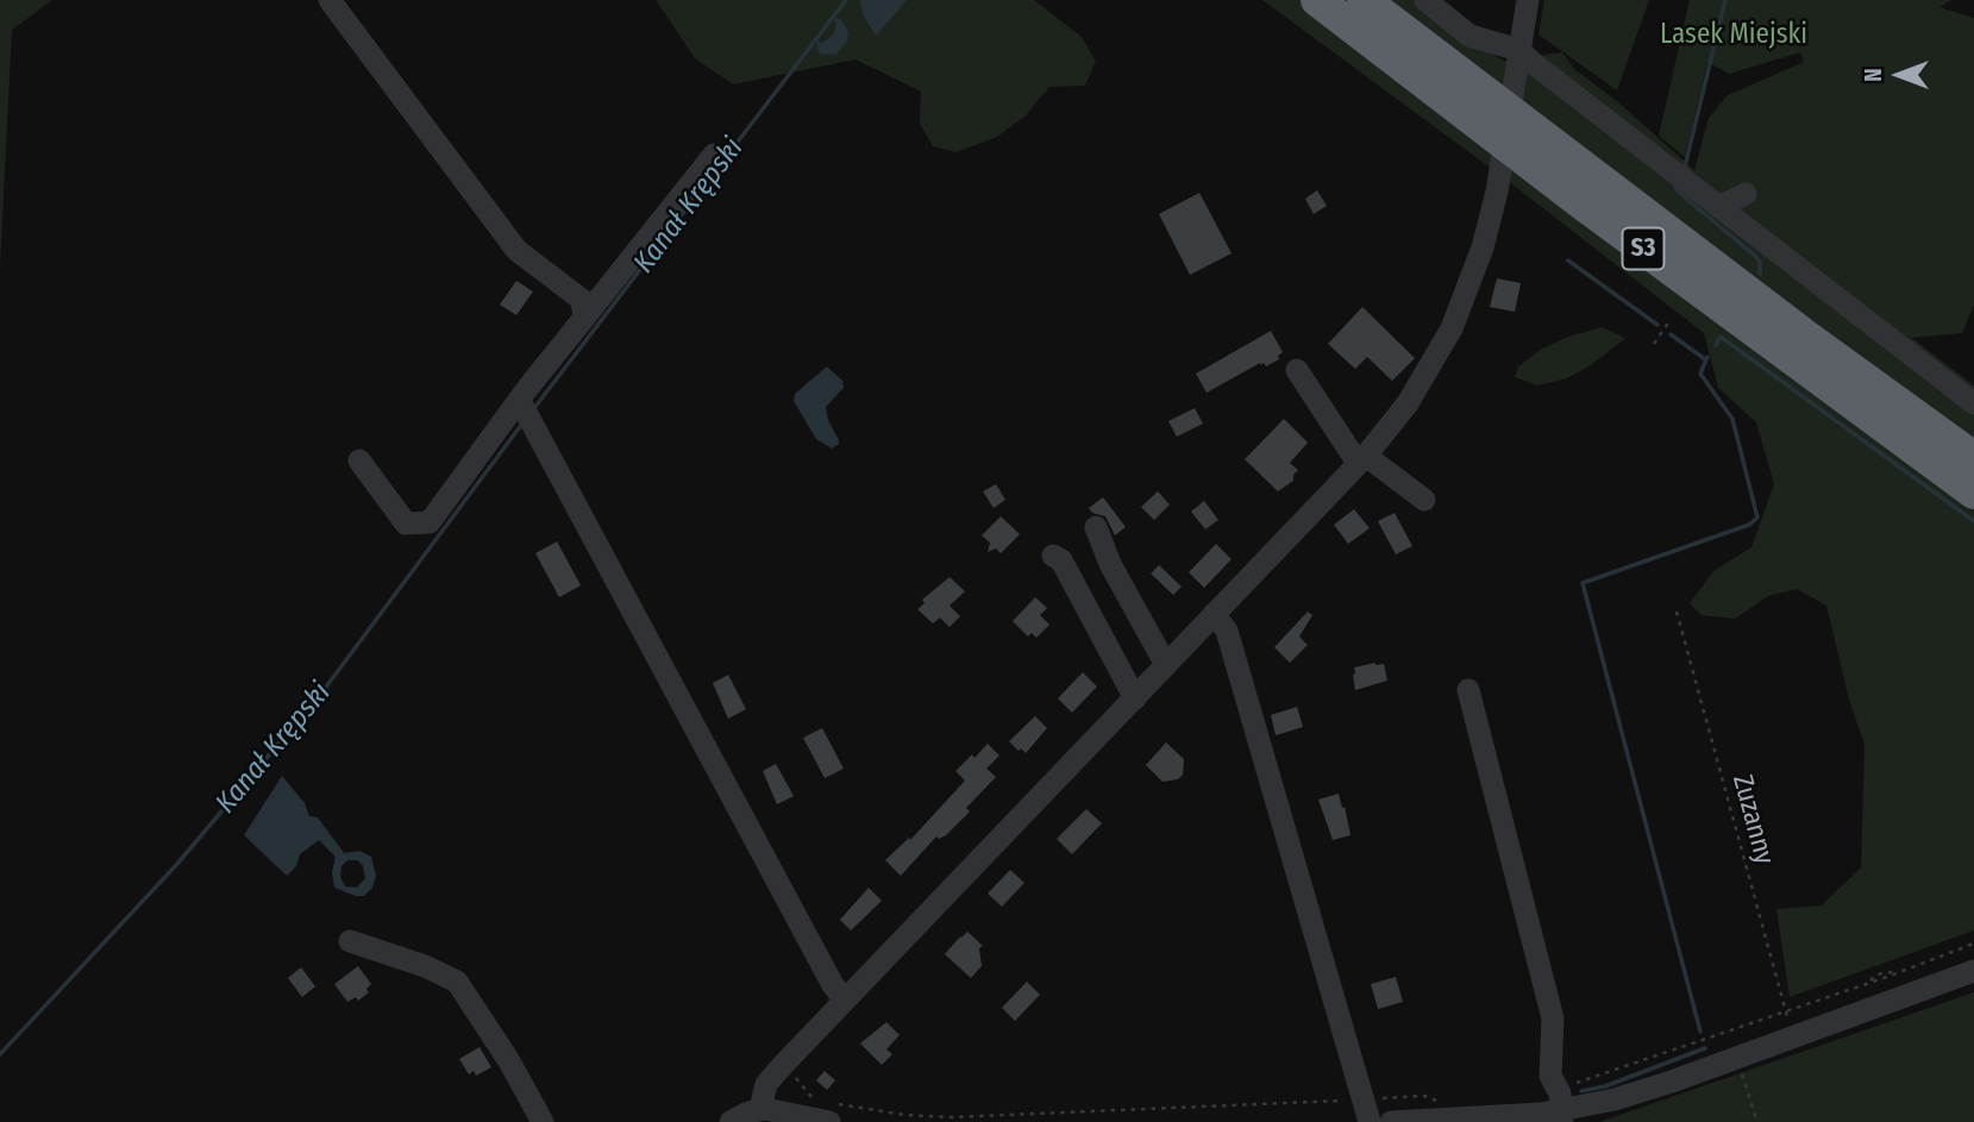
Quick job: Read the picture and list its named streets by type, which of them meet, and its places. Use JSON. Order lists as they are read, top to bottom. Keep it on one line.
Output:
{"streets":{"highway":["S3"],"path":["Zuzanny"]},"water":["Kanał Krępski"],"parks":["Lasek Miejski"],"north":"left"}
